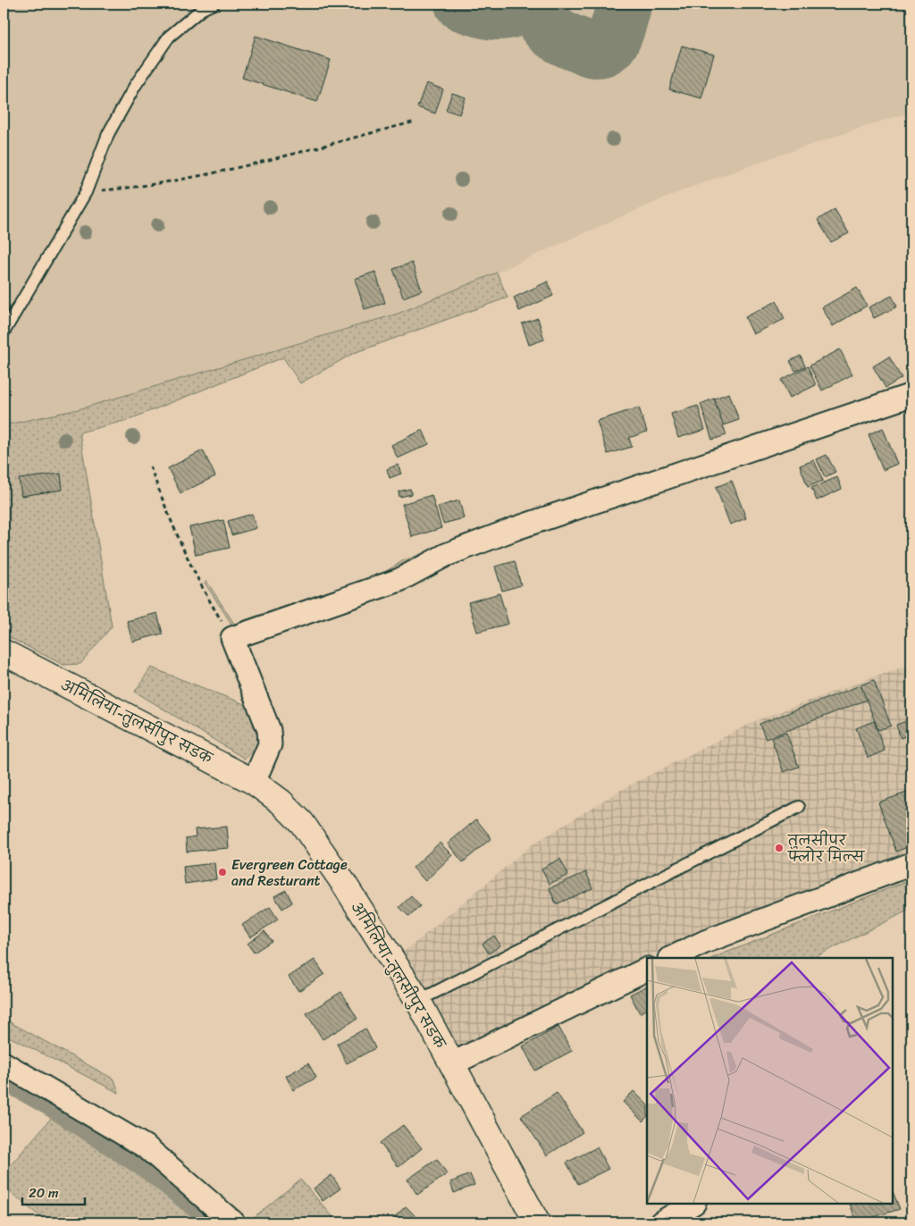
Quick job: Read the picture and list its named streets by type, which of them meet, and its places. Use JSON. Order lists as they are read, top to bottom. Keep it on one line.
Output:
{"streets":{"main road":["अमिलिया-तुलसीपुर सडक"]},"places":["तुलसीपुर फ्लोर मिल्स","Evergreen Cottage and Resturant"],"scale_bar":"20 m"}
